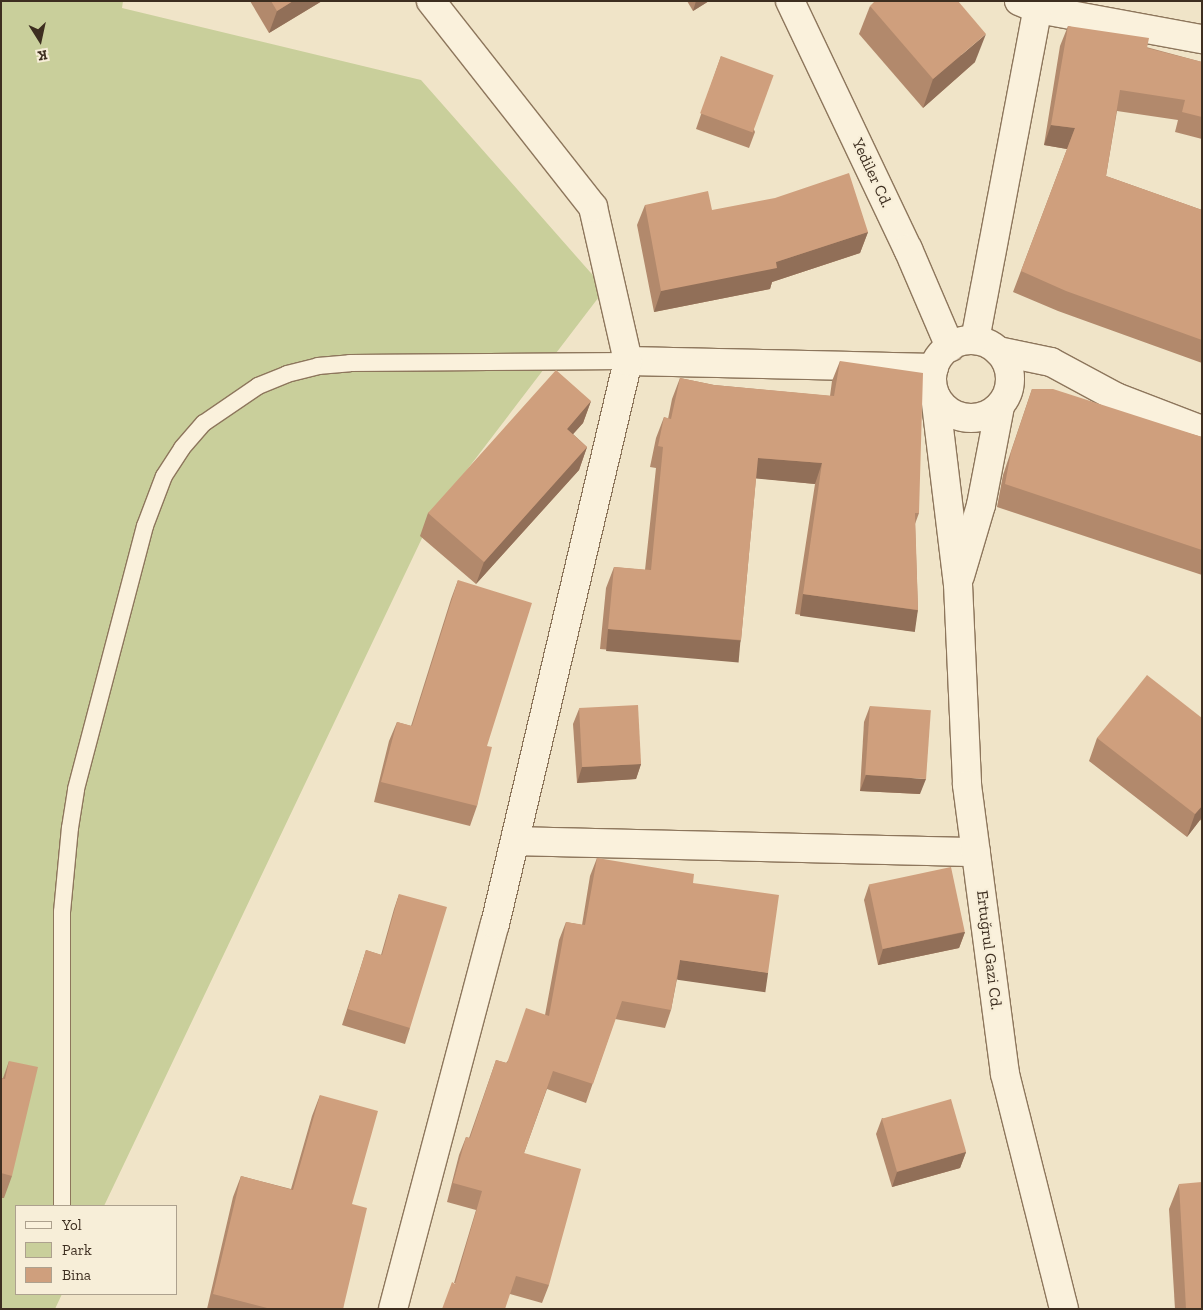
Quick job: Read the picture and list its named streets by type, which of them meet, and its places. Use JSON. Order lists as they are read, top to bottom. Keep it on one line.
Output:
{"streets":{"street":["Yediler Cd.","Ertuğrul Gazi Cd."]},"legend":["Yol","Park","Bina"],"north":"bottom"}
